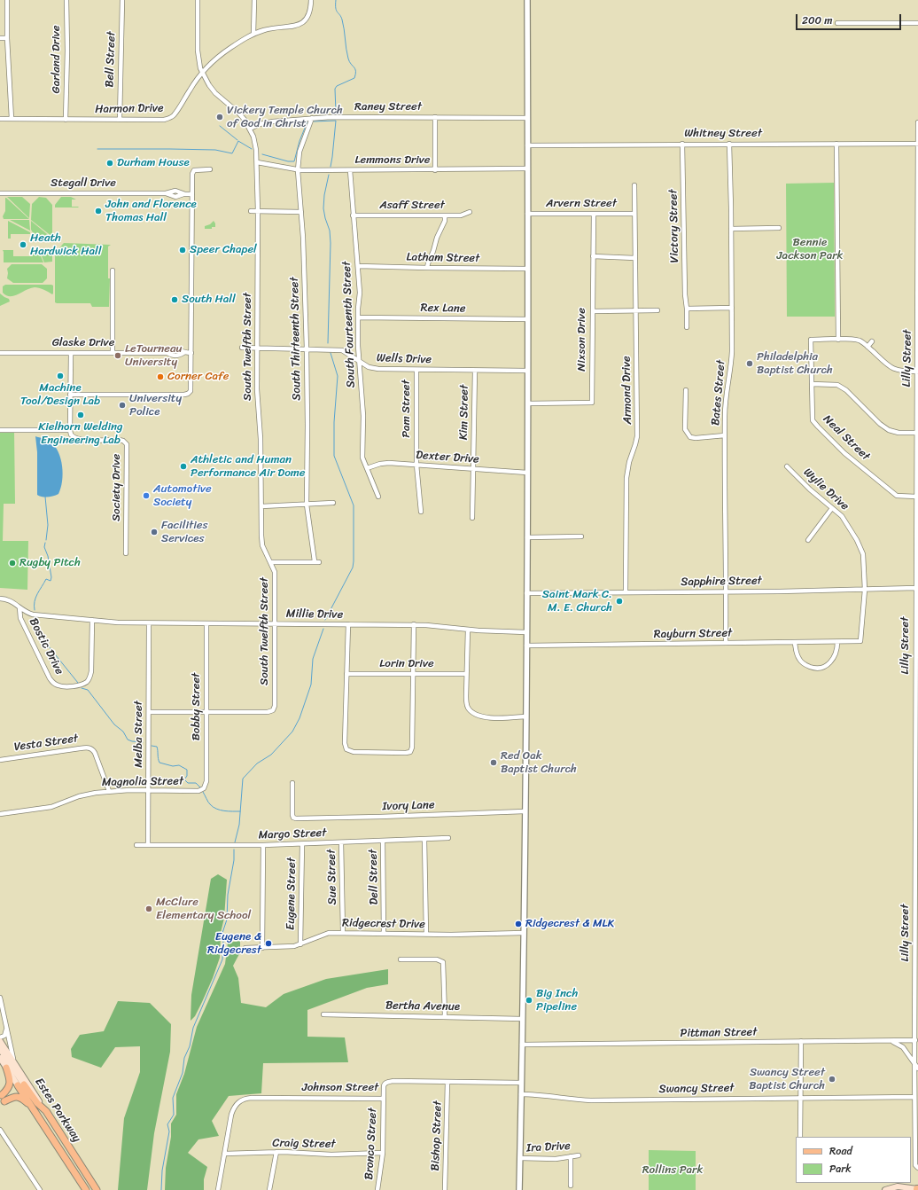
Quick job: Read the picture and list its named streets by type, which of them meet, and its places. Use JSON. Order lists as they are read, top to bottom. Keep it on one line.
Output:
{"streets":{"main road":["Estes Parkway"],"street":["Garland Drive","Bell Street","Raney Street","Harmon Drive","Whitney Street","Lemmons Drive","Stegall Drive","Arvern Street","Asaff Street","Victory Street","Latham Street","Rex Lane","South Fourteenth Street","South Thirteenth Street","Nixson Drive","Glaske Drive","South Twelfth Street","Lilly Street","Wells Drive","Armond Drive","Bates Street","Pam Street","Kim Street","Neal Street","Dexter Drive","Society Drive","Wylie Drive","Sapphire Street","Millie Drive","Rayburn Street","Bostic Drive","Lorin Drive","Bobby Street","Melba Street","Vesta Street","Magnolia Street","Ivory Lane","Margo Street","Sue Street","Dell Street","Eugene Street","Ridgecrest Drive","Bertha Avenue","Pittman Street","Johnson Street","Swancy Street","Bishop Street","Craig Street","Bronco Street","Ira Drive"]},"crossings":[["Garland Drive","Harmon Drive"],["Bell Street","Harmon Drive"],["Raney Street","South Thirteenth Street"],["Raney Street","South Twelfth Street"],["Harmon Drive","South Twelfth Street"],["Whitney Street","Victory Street"],["Whitney Street","Lilly Street"],["Whitney Street","Bates Street"],["Lemmons Drive","South Fourteenth Street"],["Lemmons Drive","South Thirteenth Street"],["Lemmons Drive","South Twelfth Street"],["Arvern Street","Nixson Drive"],["Arvern Street","Armond Drive"],["Asaff Street","South Fourteenth Street"],["Latham Street","South Fourteenth Street"],["Rex Lane","South Fourteenth Street"],["South Fourteenth Street","Wells Drive"],["South Fourteenth Street","Dexter Drive"],["South Thirteenth Street","South Twelfth Street"],["South Thirteenth Street","Wells Drive"],["South Twelfth Street","Wells Drive"],["South Twelfth Street","Millie Drive"],["South Twelfth Street","Bobby Street"],["Lilly Street","Neal Street"],["Lilly Street","Sapphire Street"],["Lilly Street","Pittman Street"],["Lilly Street","Swancy Street"],["Wells Drive","Pam Street"],["Wells Drive","Kim Street"],["Armond Drive","Sapphire Street"],["Bates Street","Sapphire Street"],["Bates Street","Rayburn Street"],["Pam Street","Dexter Drive"],["Kim Street","Dexter Drive"],["Wylie Drive","Sapphire Street"],["Wylie Drive","Rayburn Street"],["Millie Drive","Bostic Drive"],["Millie Drive","Bobby Street"],["Millie Drive","Melba Street"],["Bobby Street","Magnolia Street"],["Melba Street","Magnolia Street"],["Melba Street","Margo Street"],["Vesta Street","Magnolia Street"],["Margo Street","Sue Street"],["Margo Street","Dell Street"],["Margo Street","Eugene Street"],["Sue Street","Ridgecrest Drive"],["Dell Street","Ridgecrest Drive"],["Eugene Street","Ridgecrest Drive"],["Johnson Street","Bishop Street"],["Johnson Street","Craig Street"],["Johnson Street","Bronco Street"],["Craig Street","Bronco Street"]],"parks":["Bennie Jackson Park","Rollins Park"],"places":["Vickery Temple Church of God in Christ","Durham House","John and Florence Thomas Hall","Heath Hardwick Hall","Speer Chapel","South Hall","LeTourneau University","Philadelphia Baptist Church","Machine Tool/Design Lab","Corner Cafe","University Police","Kielhorn Welding Engineering Lab","Athletic and Human Performance Air Dome","Automotive Society","Facilities Services","Rugby Pitch","Saint Mark C. M. E. Church","Red Oak Baptist Church","McClure Elementary School","Ridgecrest & MLK","Eugene & Ridgecrest","Big Inch Pipeline","Swancy Street Baptist Church"],"legend":["Road","Park"],"scale_bar":"200 m"}
